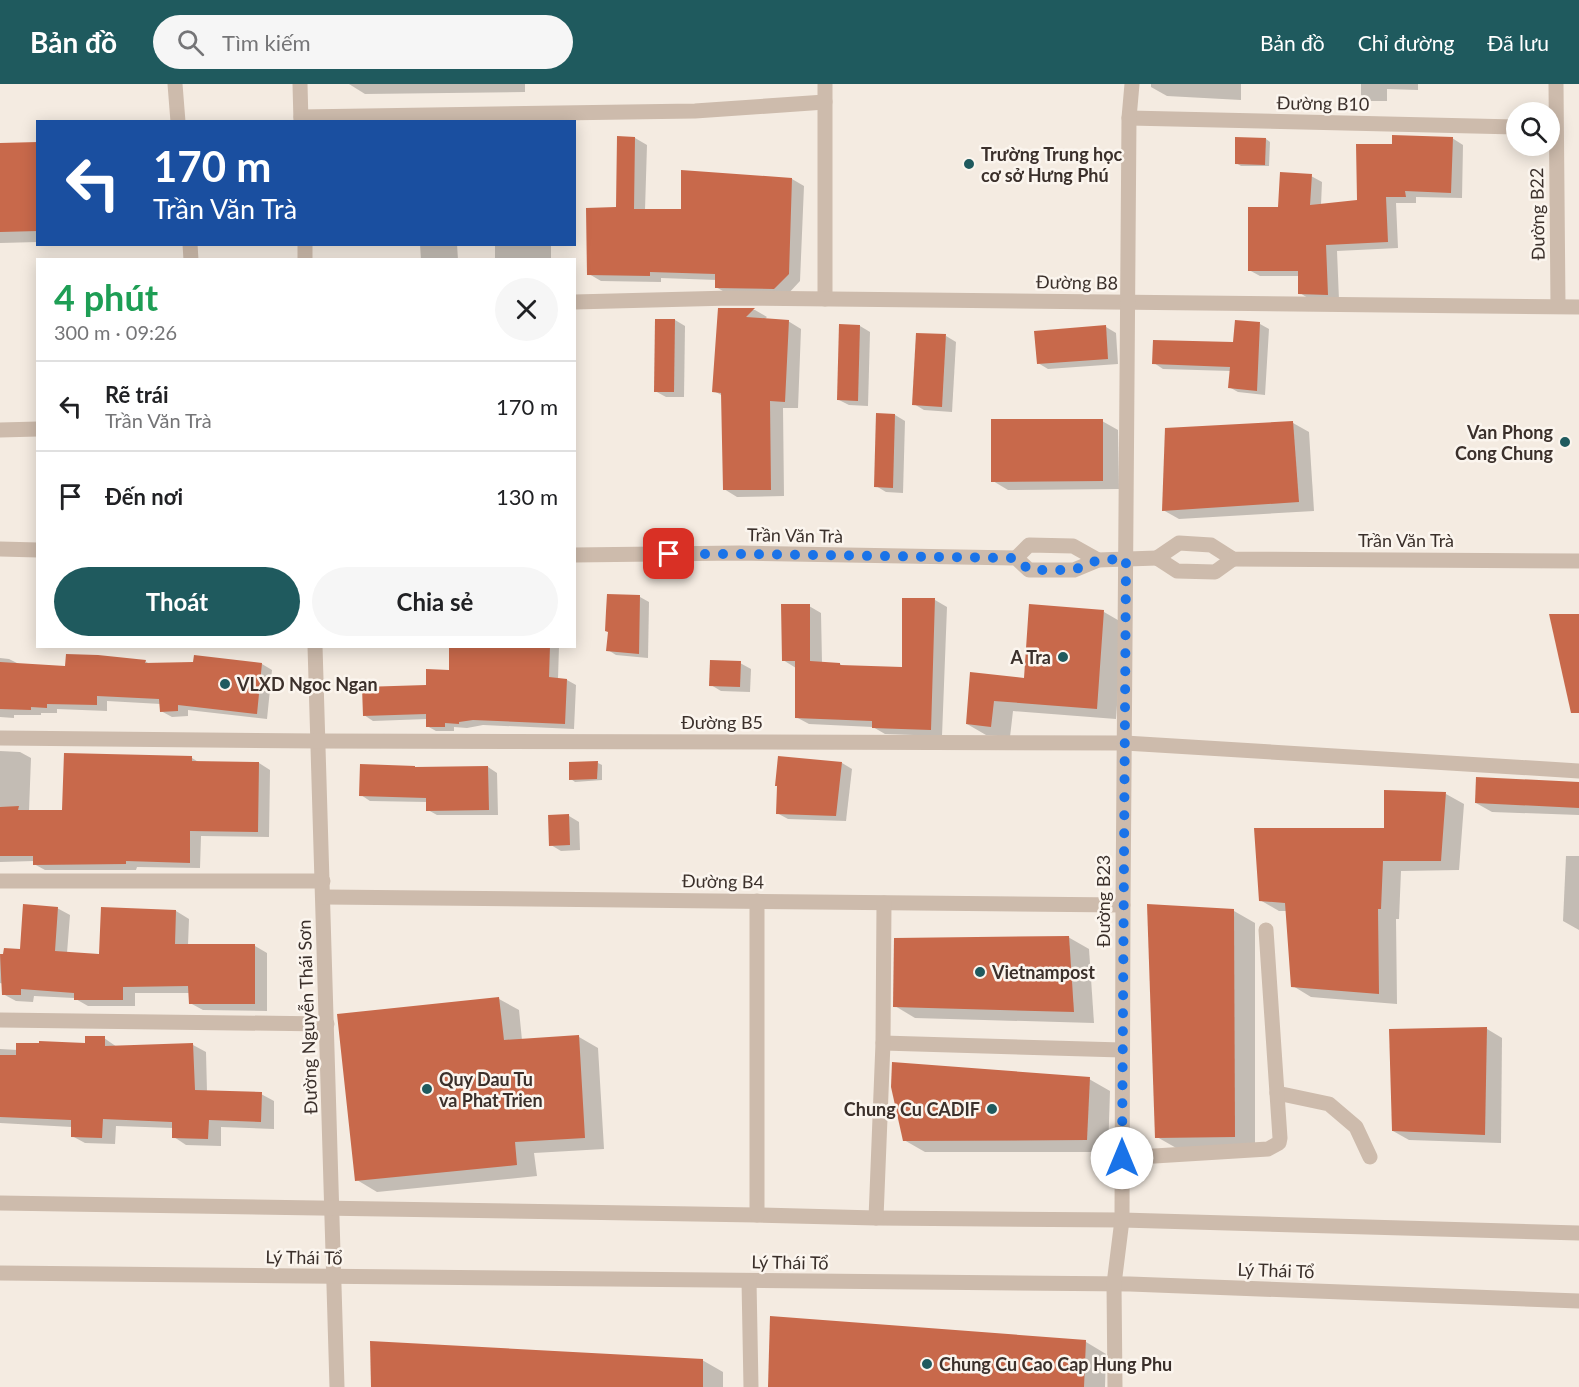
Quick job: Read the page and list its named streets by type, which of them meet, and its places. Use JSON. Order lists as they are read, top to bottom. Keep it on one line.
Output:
{"streets":{"street":["Đường B10","Đường B22","Đường B8","Trần Văn Trà","Đường B5","Đường B4","Đường B23","Đường Nguyễn Thái Sơn","Lý Thái Tổ"]},"crossings":[["Đường B10","Đường B23"],["Đường B22","Đường B8"],["Đường B8","Đường B23"],["Đường B5","Đường B23"],["Đường B5","Đường Nguyễn Thái Sơn"],["Đường B4","Đường B23"],["Đường B4","Đường Nguyễn Thái Sơn"],["Đường B23","Lý Thái Tổ"],["Đường Nguyễn Thái Sơn","Lý Thái Tổ"]],"places":["Trường Trung học cơ sở Hưng Phú","Van Phong Cong Chung","A Tra","VLXD Ngoc Ngan","Vietnampost","Quy Dau Tu va Phat Trien","Chung Cu CADIF","Chung Cu Cao Cap Hung Phu"],"page":{"header":"Bản đồ","search":"Tìm kiếm","nav":["Bản đồ","Chỉ đường","Đã lưu"],"turn":["170 m","Trần Văn Trà"],"heading":["4 phút","300 m · 09:26"],"list":[{"name":"Rẽ trái","note":"Trần Văn Trà","value":"170 m"},{"name":"Đến nơi","value":"130 m"}],"buttons":["Thoát","Chia sẻ"]}}
